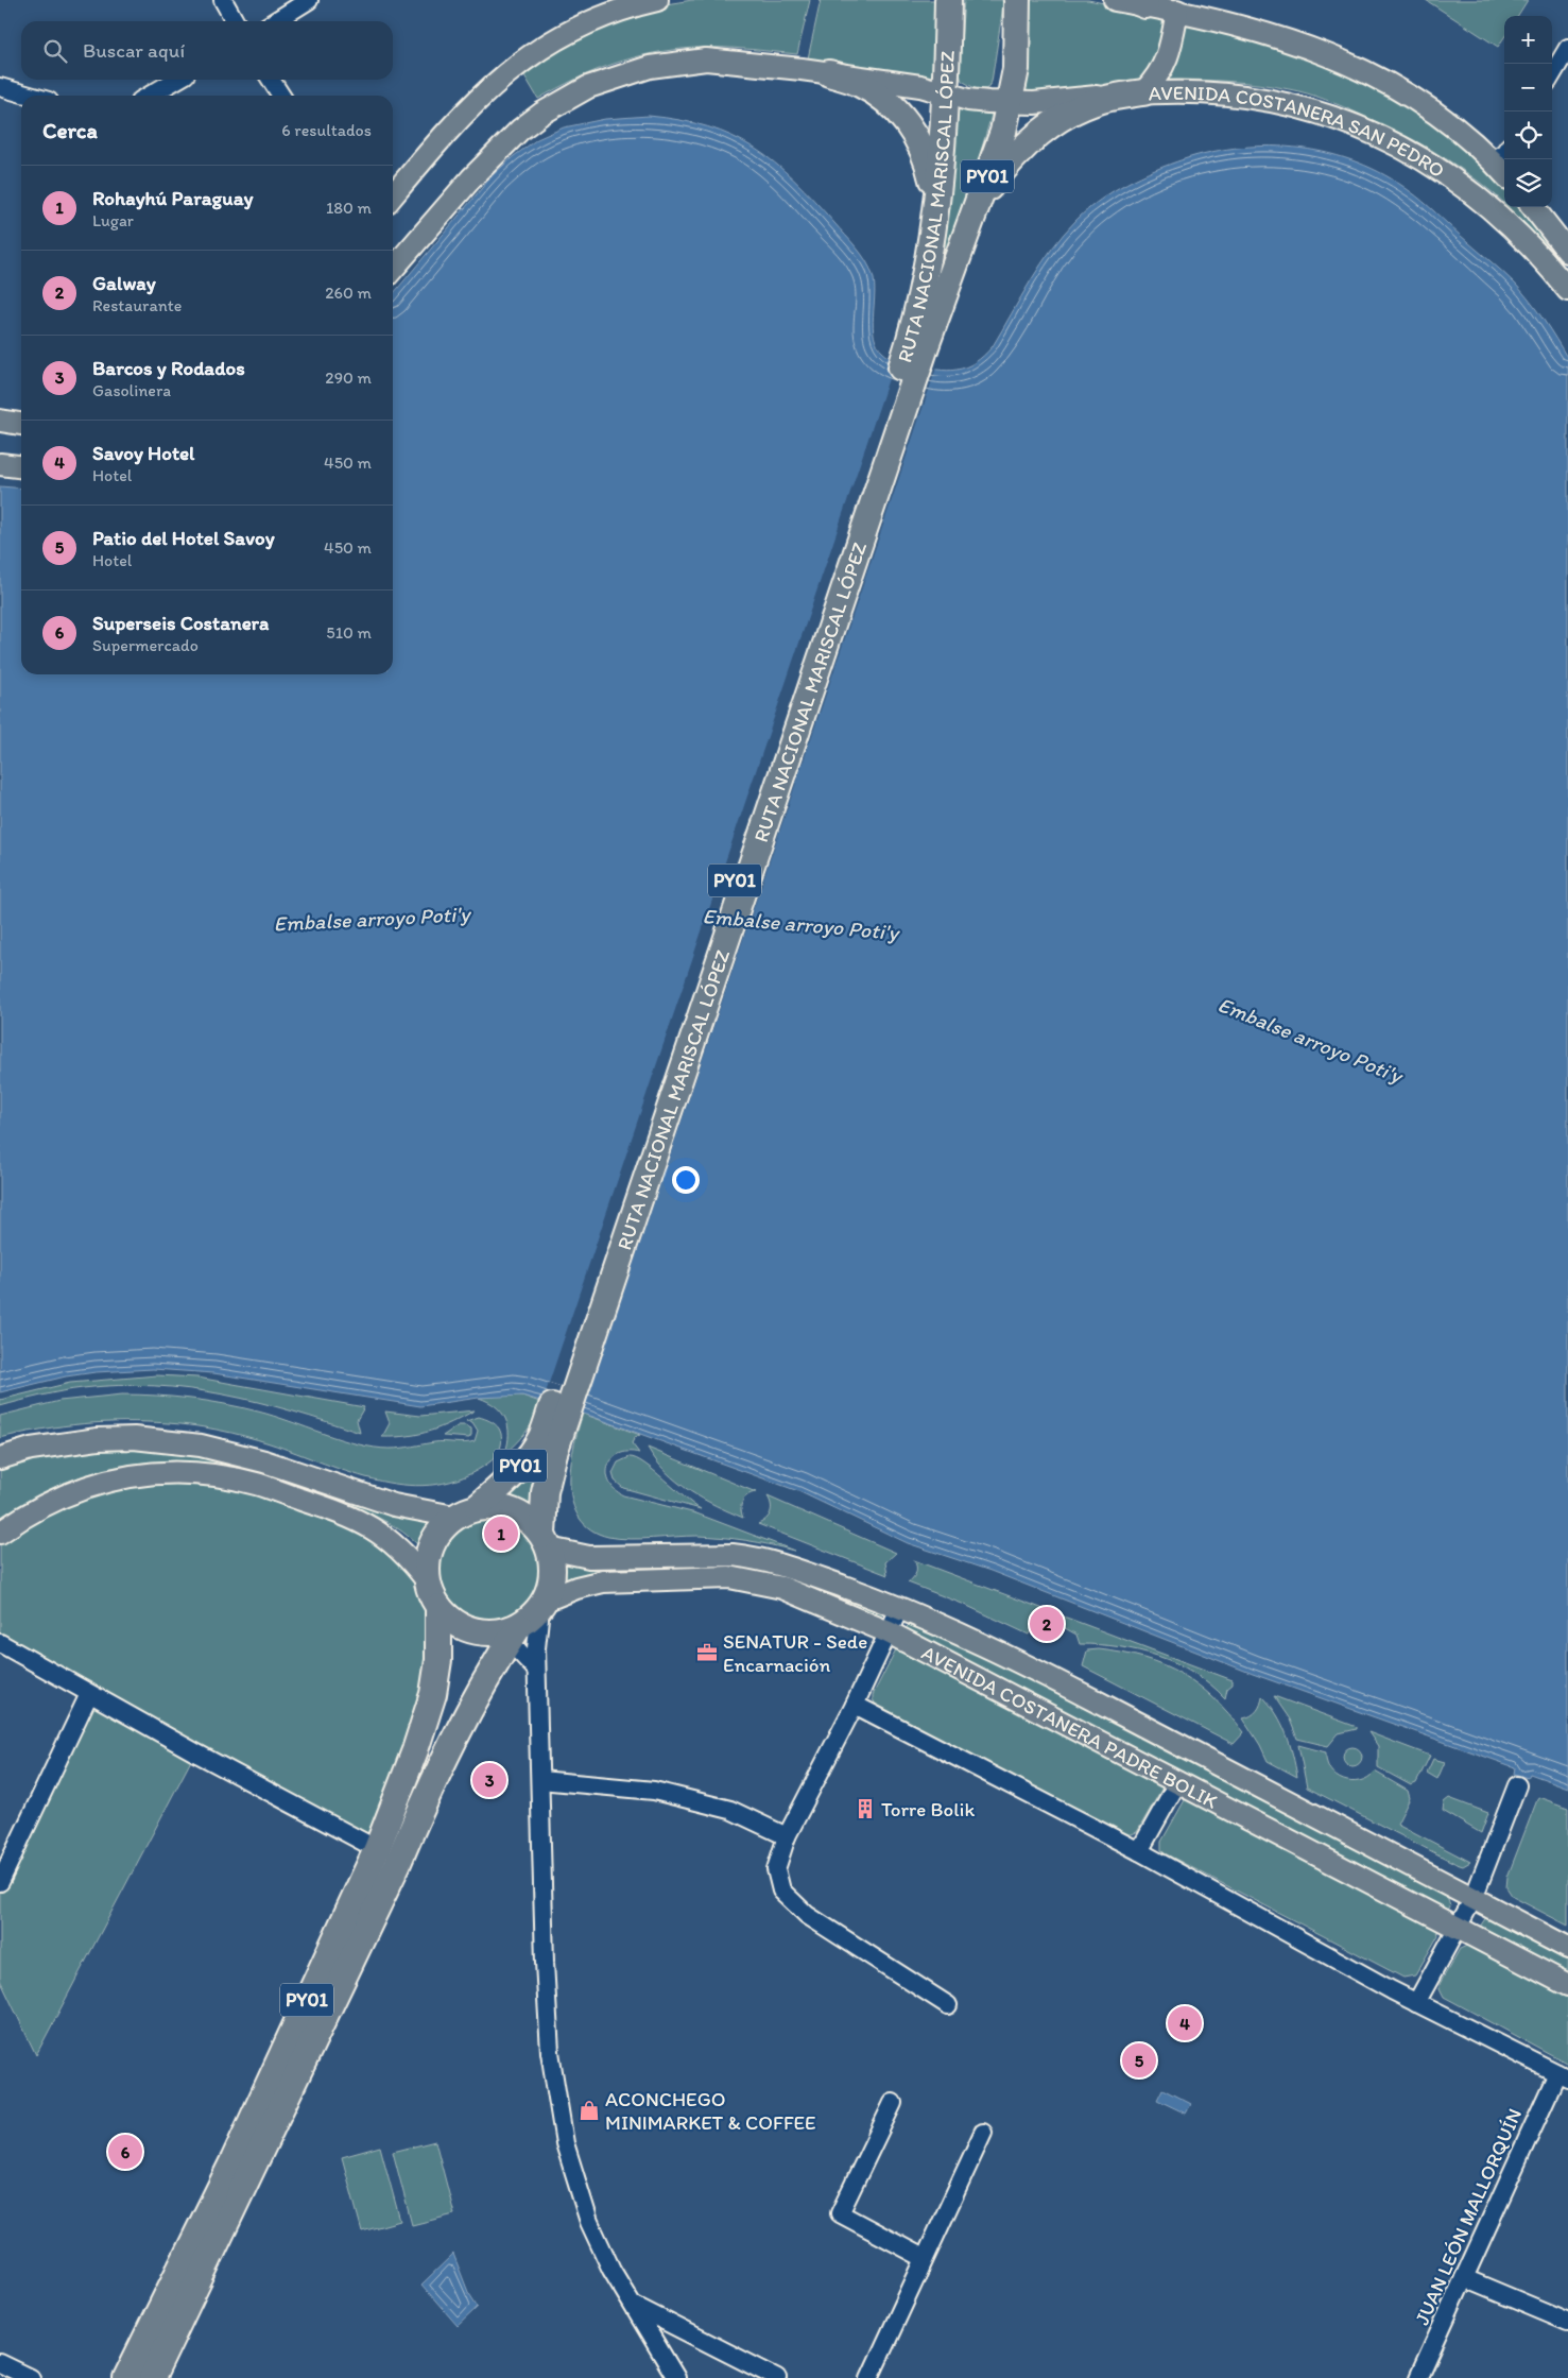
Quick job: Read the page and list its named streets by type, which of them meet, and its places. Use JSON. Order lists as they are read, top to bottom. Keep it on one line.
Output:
{"streets":{"highway":["PY01","RUTA NACIONAL MARISCAL LÓPEZ"],"main road":["AVENIDA COSTANERA SAN PEDRO","AVENIDA COSTANERA PADRE BOLIK"],"street":["JUAN LEÓN MALLORQUÍN"]},"crossings":[["AVENIDA COSTANERA SAN PEDRO","RUTA NACIONAL MARISCAL LÓPEZ"],["PY01","RUTA NACIONAL MARISCAL LÓPEZ"],["PY01","AVENIDA COSTANERA PADRE BOLIK"],["RUTA NACIONAL MARISCAL LÓPEZ","AVENIDA COSTANERA PADRE BOLIK"]],"water":["Embalse arroyo Poti'y"],"places":{"office":["SENATUR - Sede Encarnación"],"building":["Torre Bolik"],"shop":["ACONCHEGO MINIMARKET & COFFEE"]},"page":{"map_buttons":["+","−"],"search":"Buscar aquí","heading":["Cerca","6 resultados"],"list":[{"mark":"1","name":"Rohayhú Paraguay","note":"Lugar","value":"180 m"},{"mark":"2","name":"Galway","note":"Restaurante","value":"260 m"},{"mark":"3","name":"Barcos y Rodados","note":"Gasolinera","value":"290 m"},{"mark":"4","name":"Savoy Hotel","note":"Hotel","value":"450 m"},{"mark":"5","name":"Patio del Hotel Savoy","note":"Hotel","value":"450 m"},{"mark":"6","name":"Superseis Costanera","note":"Supermercado","value":"510 m"}],"pins":["1","2","3","4","5","6"]}}
